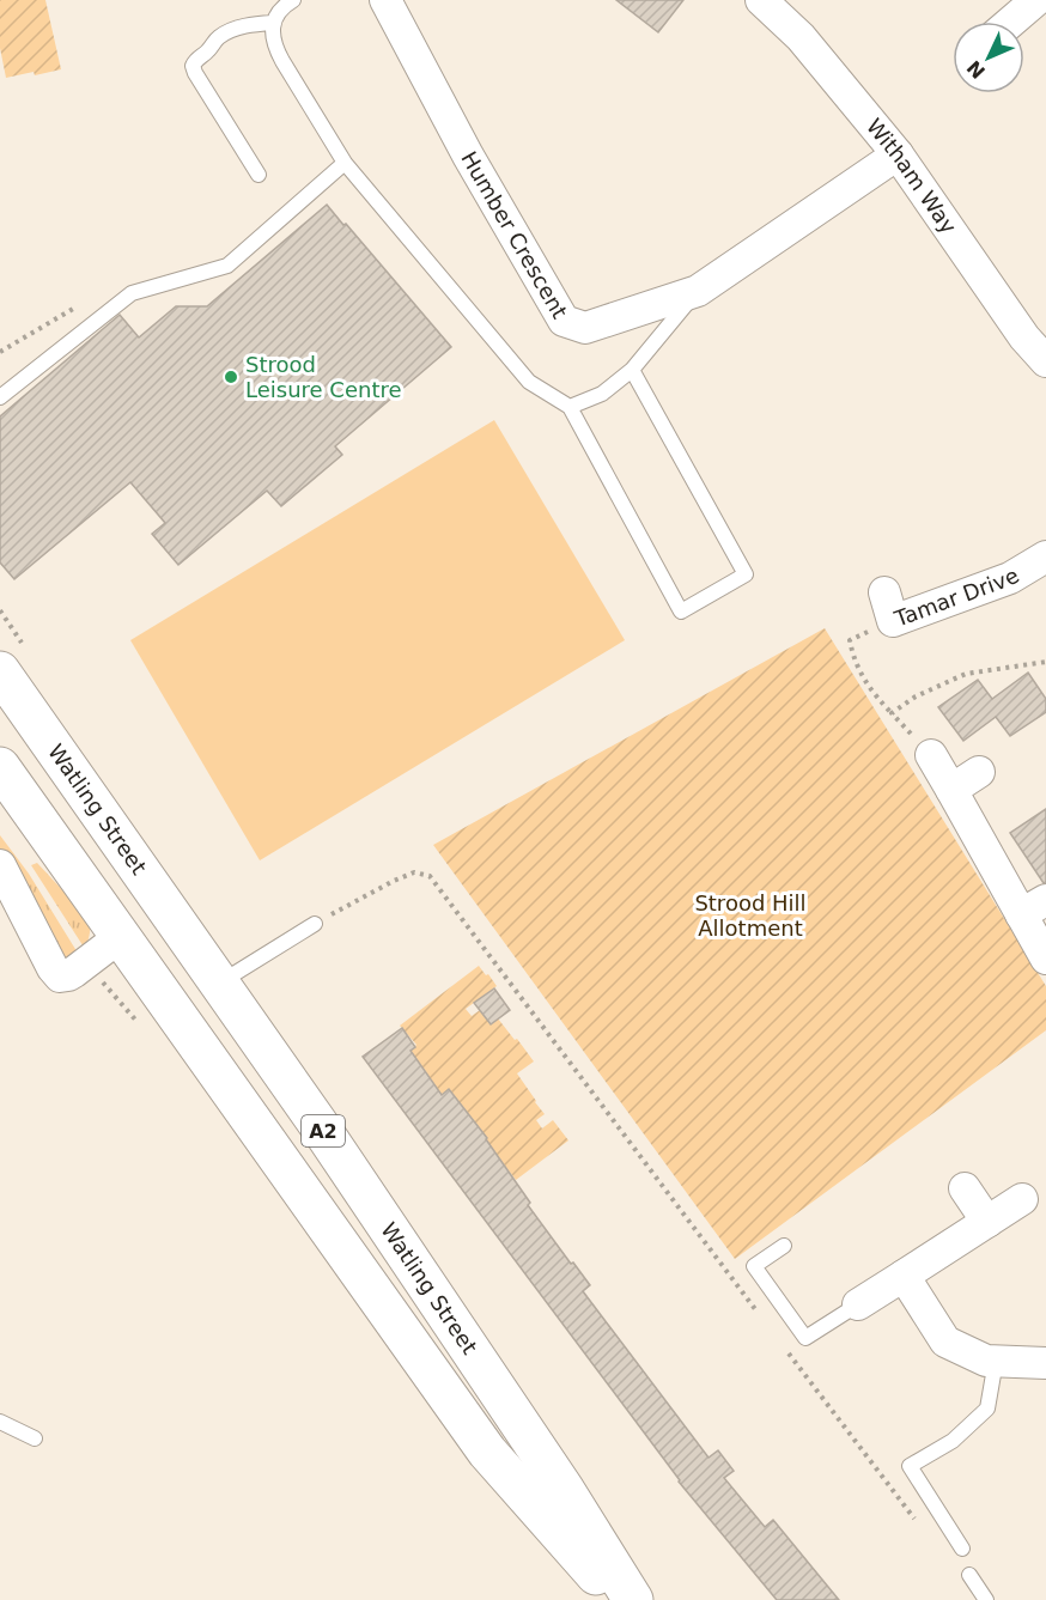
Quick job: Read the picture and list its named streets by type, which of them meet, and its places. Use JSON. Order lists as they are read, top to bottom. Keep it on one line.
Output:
{"streets":{"main road":["Watling Street","A2"],"street":["Witham Way","Humber Crescent","Tamar Drive"]},"crossings":[["Witham Way","Humber Crescent"],["Watling Street","A2"]],"parks":["Strood Hill Allotment"],"places":["Strood Leisure Centre"],"north":"bottom left"}
